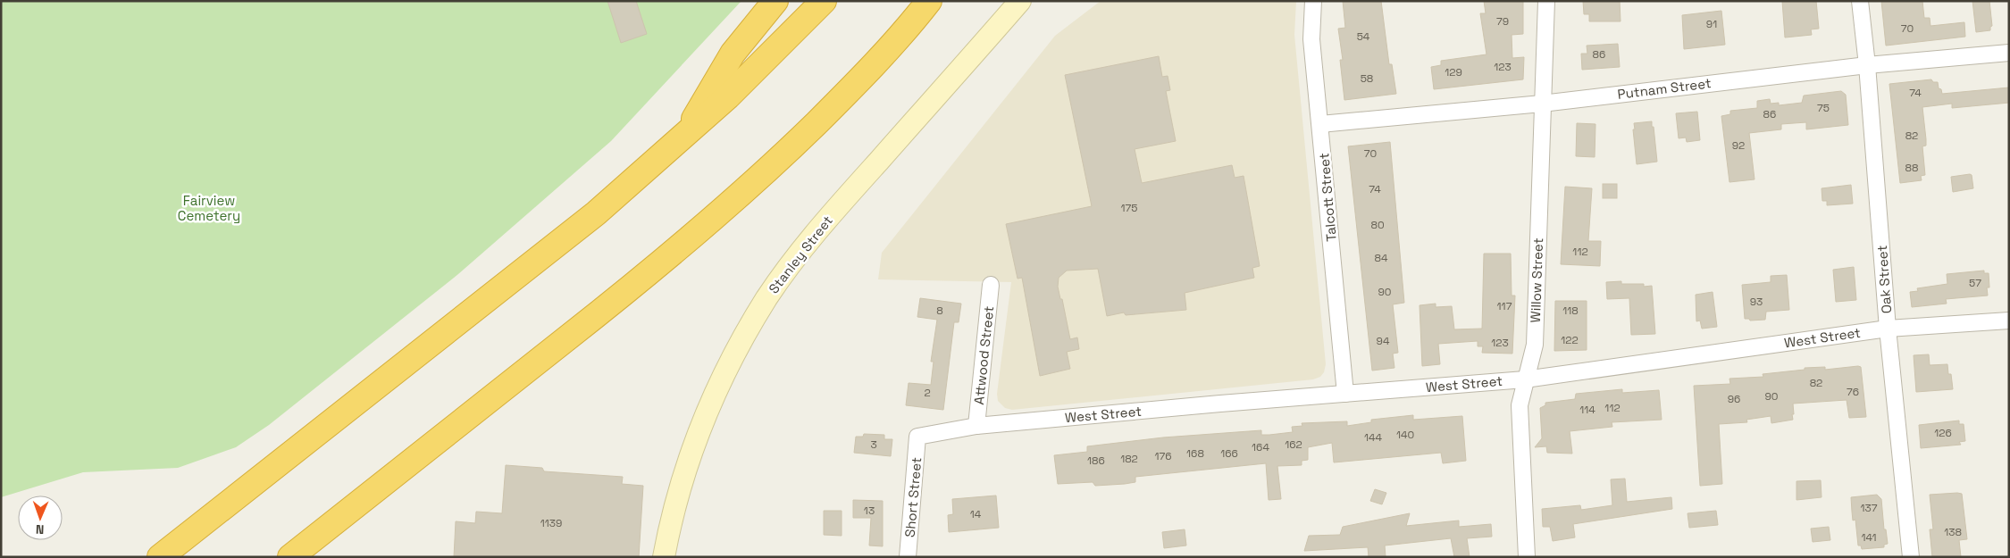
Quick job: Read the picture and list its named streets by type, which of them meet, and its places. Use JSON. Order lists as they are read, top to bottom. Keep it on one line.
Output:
{"streets":{"main road":["Stanley Street"],"street":["Putnam Street","Talcott Street","Oak Street","Willow Street","West Street","Attwood Street","Short Street"]},"crossings":[["Putnam Street","Talcott Street"],["Putnam Street","Oak Street"],["Putnam Street","Willow Street"],["Talcott Street","West Street"],["Oak Street","West Street"],["Willow Street","West Street"],["West Street","Attwood Street"],["West Street","Short Street"]],"parks":["Fairview Cemetery"],"house_numbers":["79","91","70","54","86","123","129","58","74","75","86","82","92","70","88","74","175","80","112","84","57","90","93","117","8","118","122","94","123","82","76","2","90","96","112","114","126","140","144","3","162","164","168","166","176","182","186","137","13","14","1139","138","141"],"north":"bottom"}
